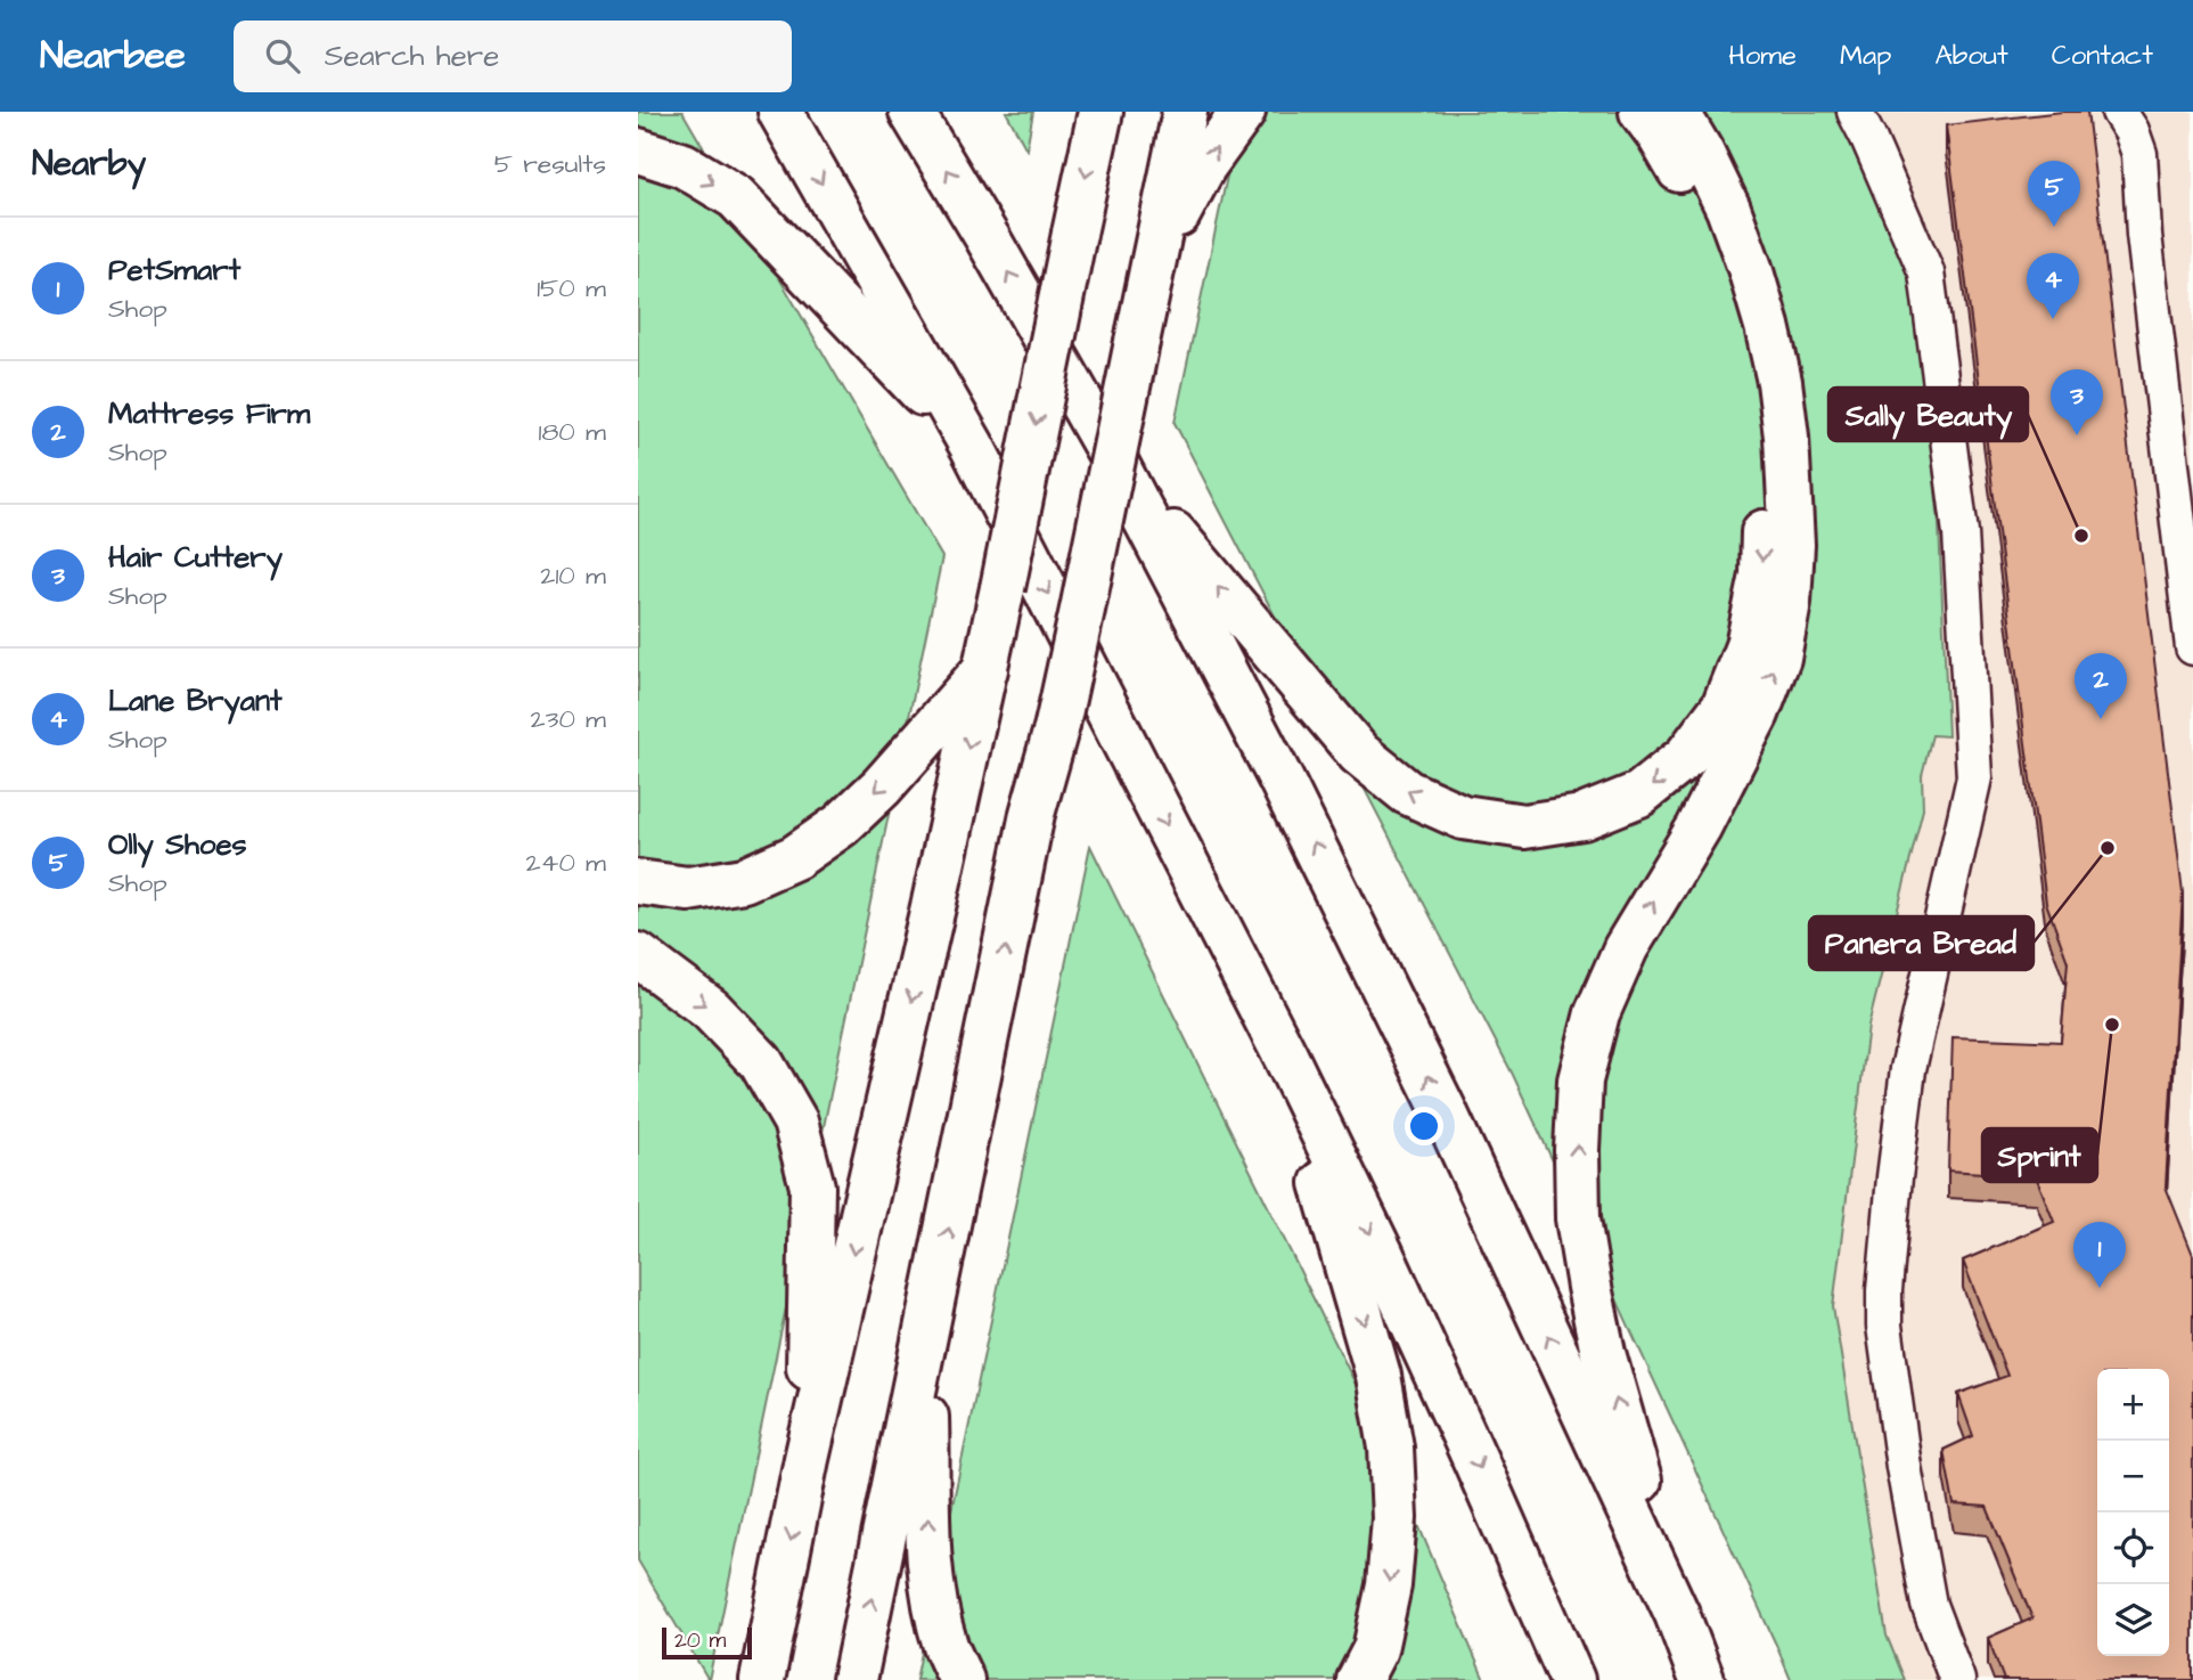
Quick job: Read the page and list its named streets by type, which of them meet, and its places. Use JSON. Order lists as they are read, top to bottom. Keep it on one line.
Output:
{"places":["Sally Beauty","Panera Bread","Sprint"],"scale_bar":"20 m","page":{"header":"Nearbee","search":"Search here","nav":["Home","Map","About","Contact"],"heading":["Nearby","5 results"],"pins":["5","4","3","2","1"],"list":[{"mark":"1","name":"PetSmart","note":"Shop","value":"150 m"},{"mark":"2","name":"Mattress Firm","note":"Shop","value":"180 m"},{"mark":"3","name":"Hair Cuttery","note":"Shop","value":"210 m"},{"mark":"4","name":"Lane Bryant","note":"Shop","value":"230 m"},{"mark":"5","name":"Olly Shoes","note":"Shop","value":"240 m"}],"map_buttons":["+","−"],"scale":"20 m"}}
